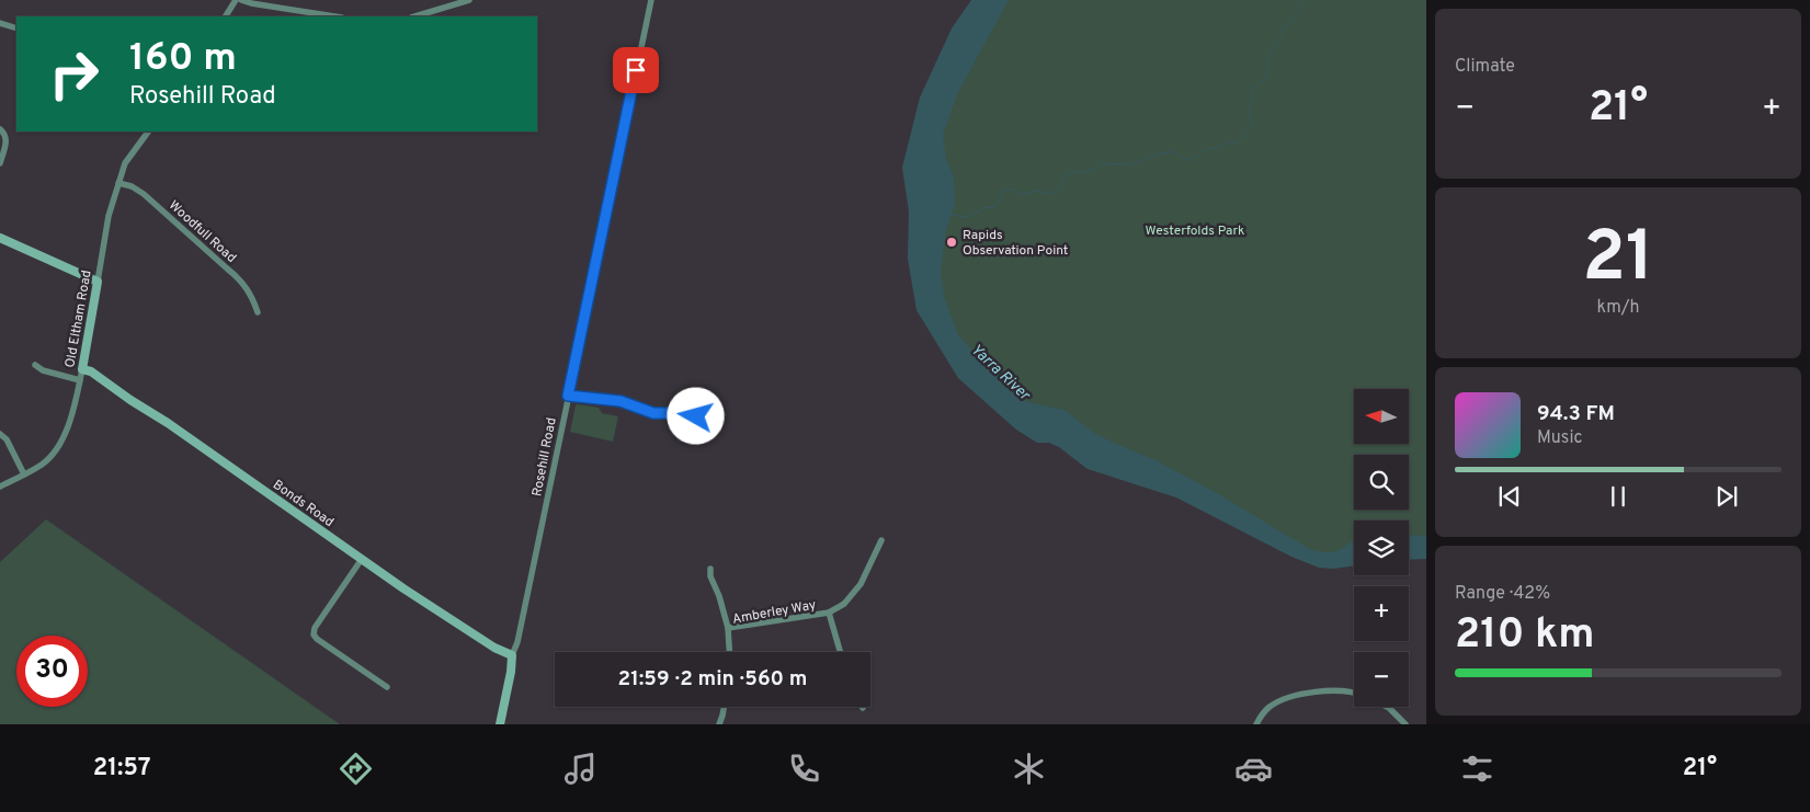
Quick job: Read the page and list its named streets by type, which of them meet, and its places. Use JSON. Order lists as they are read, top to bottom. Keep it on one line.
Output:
{"streets":{"street":["Woodfull Road","Old Eltham Road","Rosehill Road","Bonds Road","Amberley Way"]},"crossings":[["Woodfull Road","Old Eltham Road"],["Old Eltham Road","Bonds Road"],["Rosehill Road","Bonds Road"]],"water":["Yarra River"],"parks":["Westerfolds Park"],"places":["Rapids Observation Point"],"north":"left","page":{"tile":["Climate",["21","km/h"],["Range · 42%","210 km"]],"turn":["160 m","Rosehill Road"],"heat":["−","21°","+"],"map_buttons":["+","−"],"song":["94.3 FM","Music"],"limit":"30","trip":"21:59 · 2 min · 560 m","tabs":["21:57","21°"]}}
